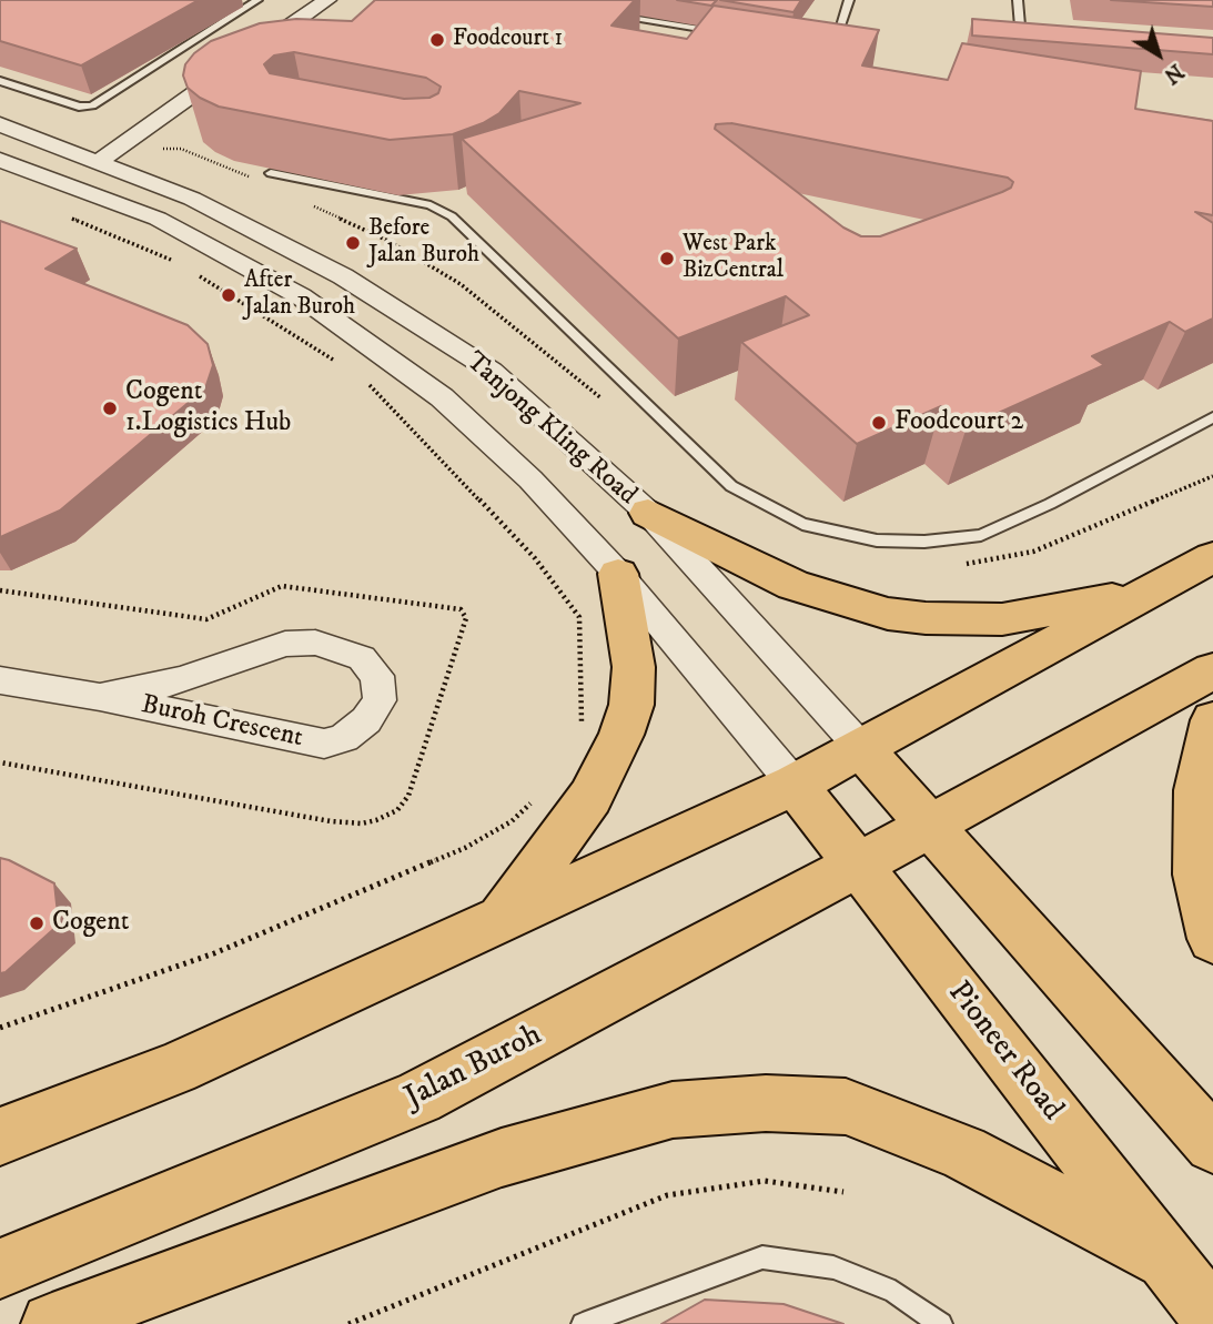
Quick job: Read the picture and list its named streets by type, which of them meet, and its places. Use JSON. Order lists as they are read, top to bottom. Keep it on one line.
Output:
{"streets":{"main road":["Pioneer Road","Jalan Buroh"],"street":["Tanjong Kling Road","Buroh Crescent"]},"crossings":[["Tanjong Kling Road","Pioneer Road"],["Pioneer Road","Jalan Buroh"]],"places":["Foodcourt 1","Before Jalan Buroh","West Park BizCentral","After Jalan Buroh","Cogent 1.Logistics Hub","Foodcourt 2","Cogent"],"north":"bottom right"}
